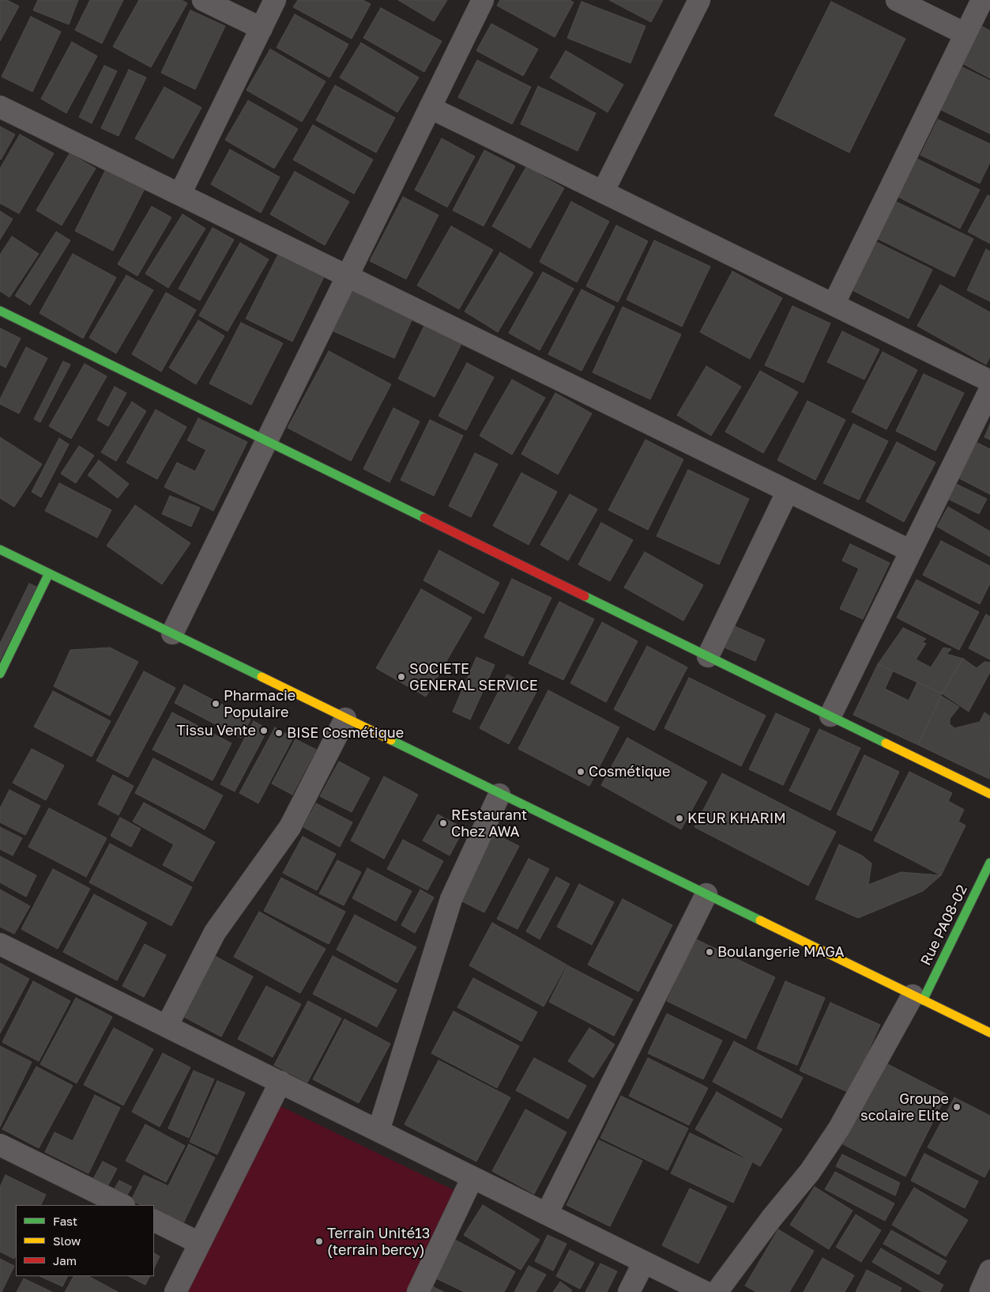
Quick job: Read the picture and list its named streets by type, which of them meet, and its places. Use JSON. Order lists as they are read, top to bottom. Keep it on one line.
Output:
{"streets":{"street":["Rue PA08-02"]},"places":["SOCIETE GENERAL SERVICE","Pharmacie Populaire","Tissu Vente","BISE Cosmétique","Cosmétique","KEUR KHARIM","REstaurant Chez AWA","Boulangerie MAGA","Groupe scolaire Elite","Terrain Unité13 (terrain bercy)"],"legend":["Fast","Slow","Jam"]}
